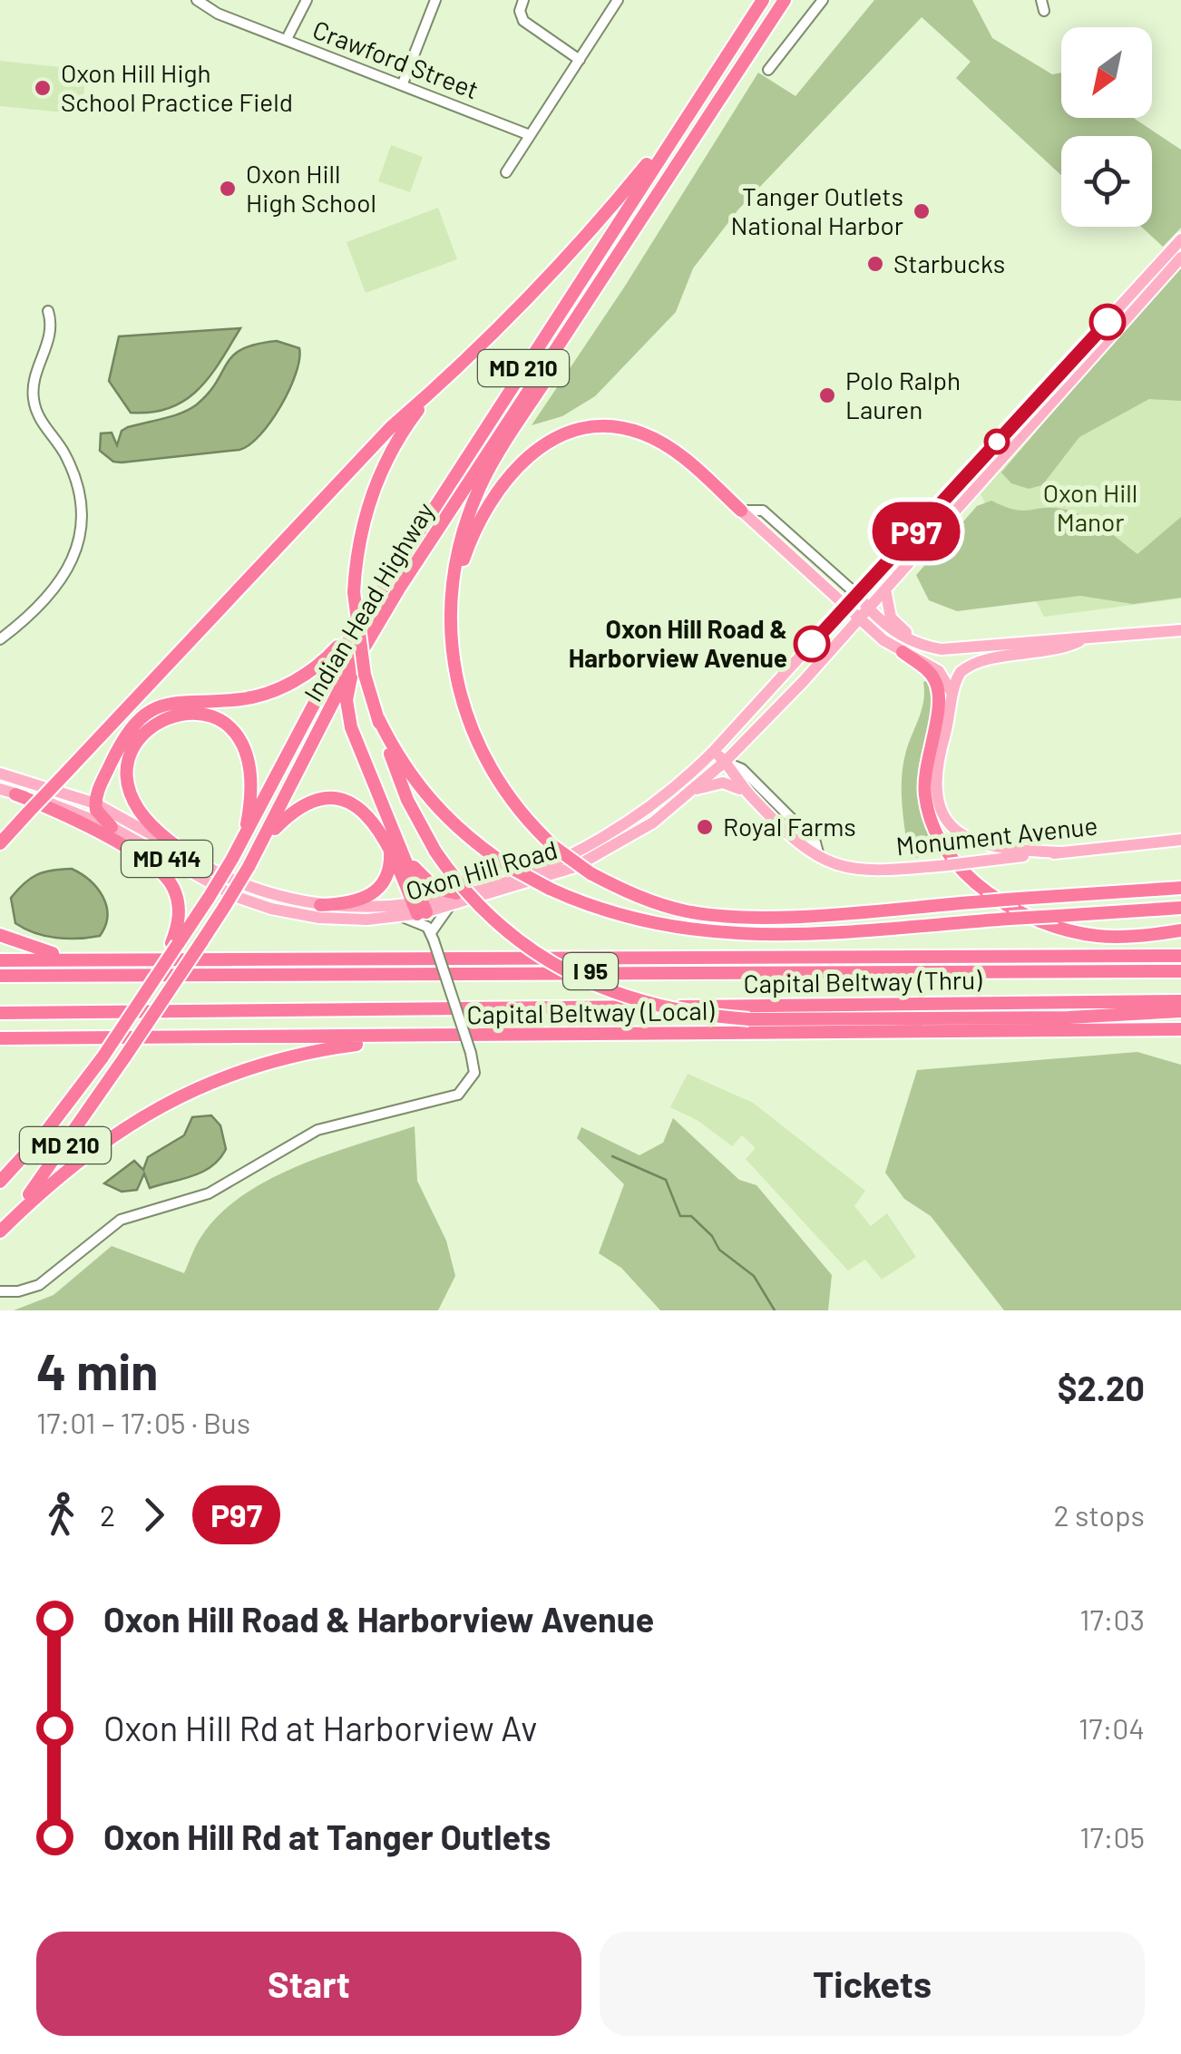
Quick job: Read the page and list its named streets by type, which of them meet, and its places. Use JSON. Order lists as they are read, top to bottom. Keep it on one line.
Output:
{"streets":{"highway":["MD 210","Indian Head Highway","I 95","Capital Beltway (Thru)","Capital Beltway (Local)"],"main road":["Monument Avenue","MD 414","Oxon Hill Road"],"street":["Crawford Street"]},"crossings":[["Monument Avenue","Oxon Hill Road"],["MD 414","Oxon Hill Road"]],"parks":["Oxon Hill Manor"],"places":["Oxon Hill High School Practice Field","Oxon Hill High School","Tanger Outlets National Harbor","Starbucks","Polo Ralph Lauren","Oxon Hill Road & Harborview Avenue","Royal Farms"],"lines":["bus line P97"],"north":"bottom left","page":{"on_map":"P97","heading":["4 min","17:01 – 17:05 · Bus","$2.20"],"legs":["2","P97","2 stops"],"list":[{"name":"Oxon Hill Road & Harborview Avenue","value":"17:03"},{"name":"Oxon Hill Rd at Harborview Av","value":"17:04"},{"name":"Oxon Hill Rd at Tanger Outlets","value":"17:05"}],"buttons":["Start","Tickets"]}}
